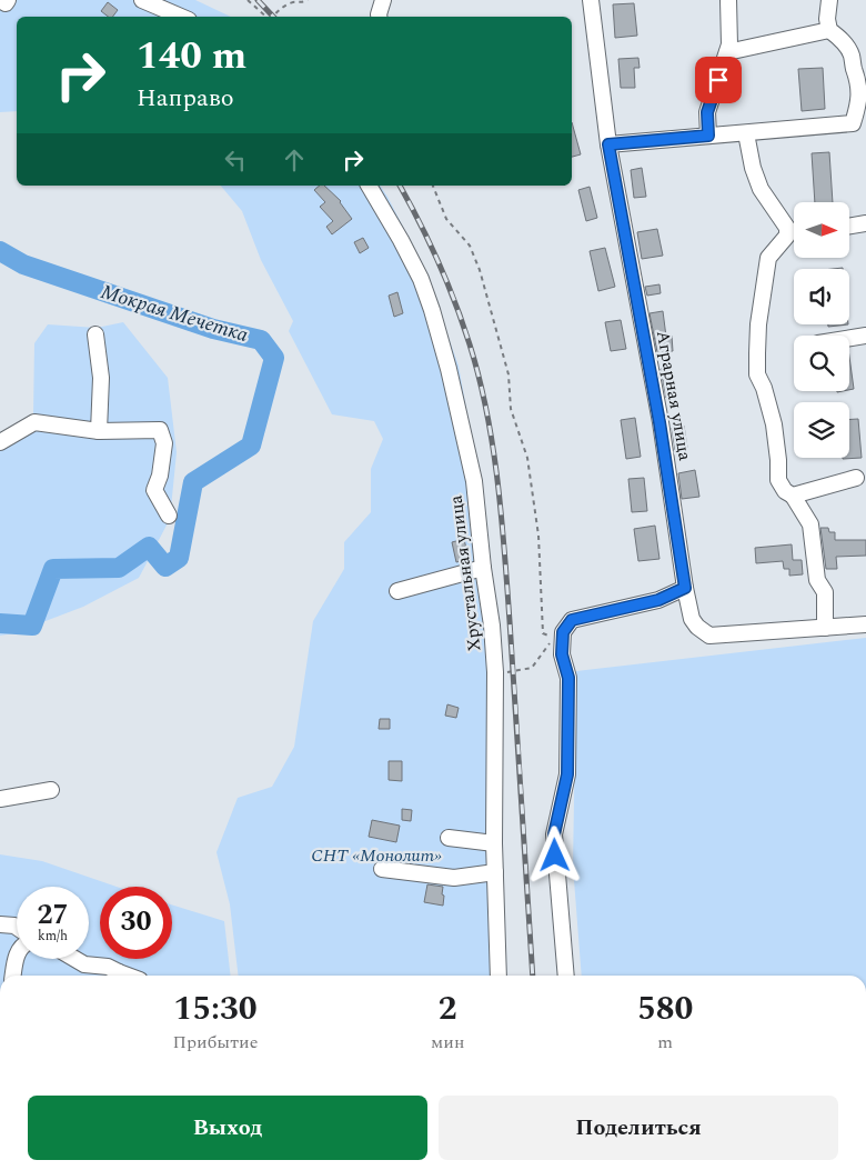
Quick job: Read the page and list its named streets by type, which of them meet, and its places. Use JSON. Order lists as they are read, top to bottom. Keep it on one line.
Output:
{"streets":{"street":["Аграрная улица","Хрустальная улица"]},"water":["Мокрая Мечетка"],"parks":["СНТ «Монолит»"],"north":"right","page":{"turn":["140 m","Направо"],"speed":"27 km/h","limit":"30","eta":["15:30","Прибытие","2","мин","580","m"],"buttons":["Выход","Поделиться"]}}
